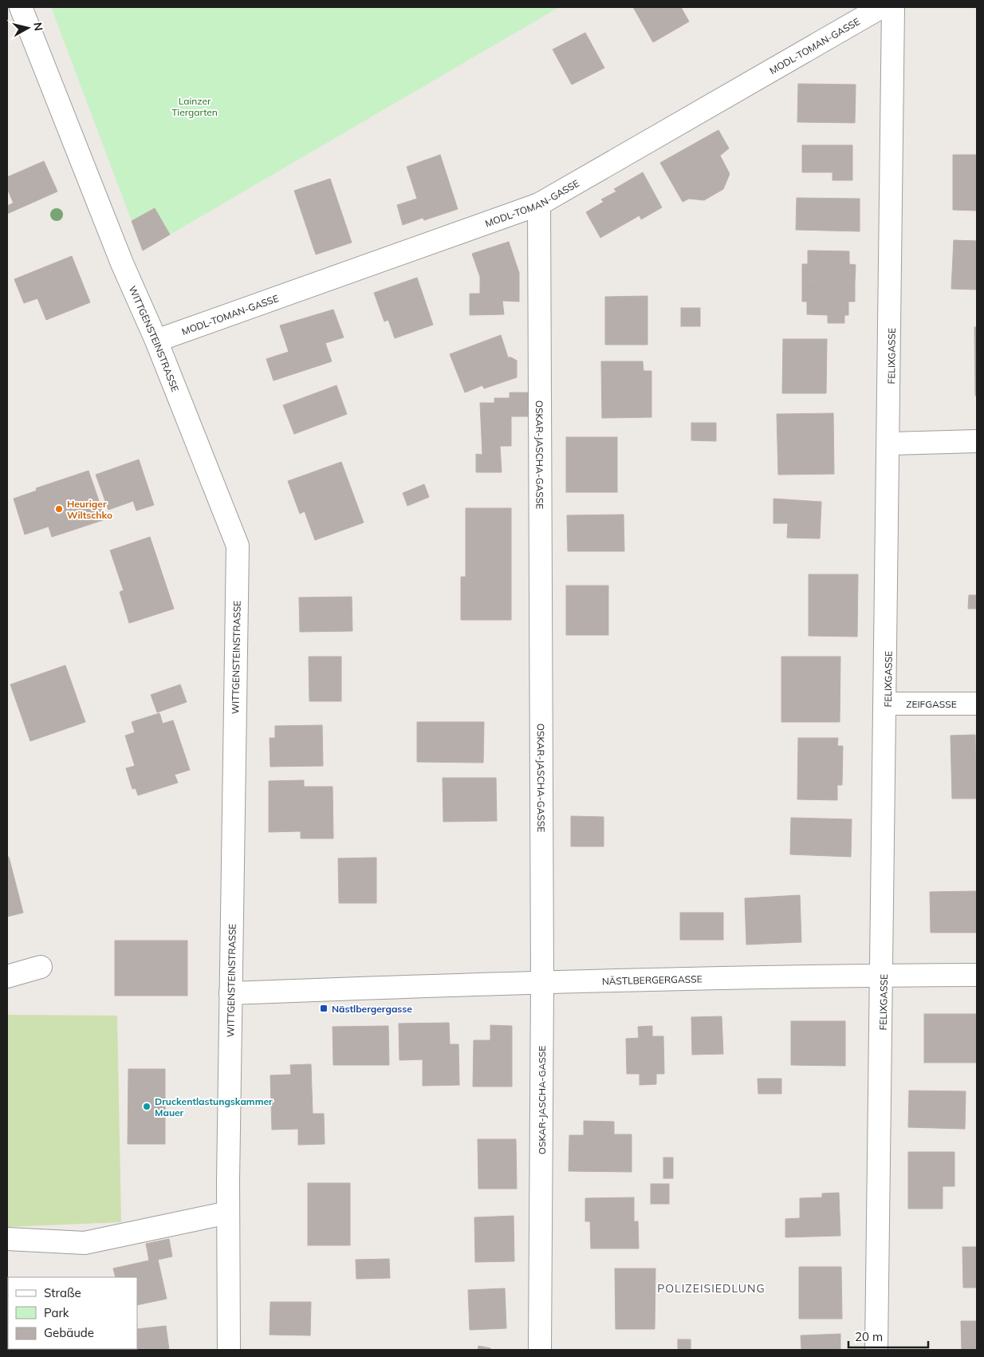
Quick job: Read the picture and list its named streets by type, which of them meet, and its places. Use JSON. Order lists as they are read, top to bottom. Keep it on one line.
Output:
{"streets":{"street":["MODL-TOMAN-GASSE","WITTGENSTEINSTRASSE","FELIXGASSE","OSKAR-JASCHA-GASSE","ZEIFGASSE","NÄSTLBERGERGASSE"]},"crossings":[["MODL-TOMAN-GASSE","WITTGENSTEINSTRASSE"],["MODL-TOMAN-GASSE","OSKAR-JASCHA-GASSE"],["WITTGENSTEINSTRASSE","NÄSTLBERGERGASSE"],["FELIXGASSE","ZEIFGASSE"],["FELIXGASSE","NÄSTLBERGERGASSE"],["OSKAR-JASCHA-GASSE","NÄSTLBERGERGASSE"]],"districts":["POLIZEISIEDLUNG"],"parks":["Lainzer Tiergarten"],"places":{"other":["Heuriger Wiltschko","Druckentlastungskammer Mauer"],"transit":["Nästlbergergasse"]},"legend":["Straße","Park","Gebäude"],"scale_bar":"20 m","north":"right"}
